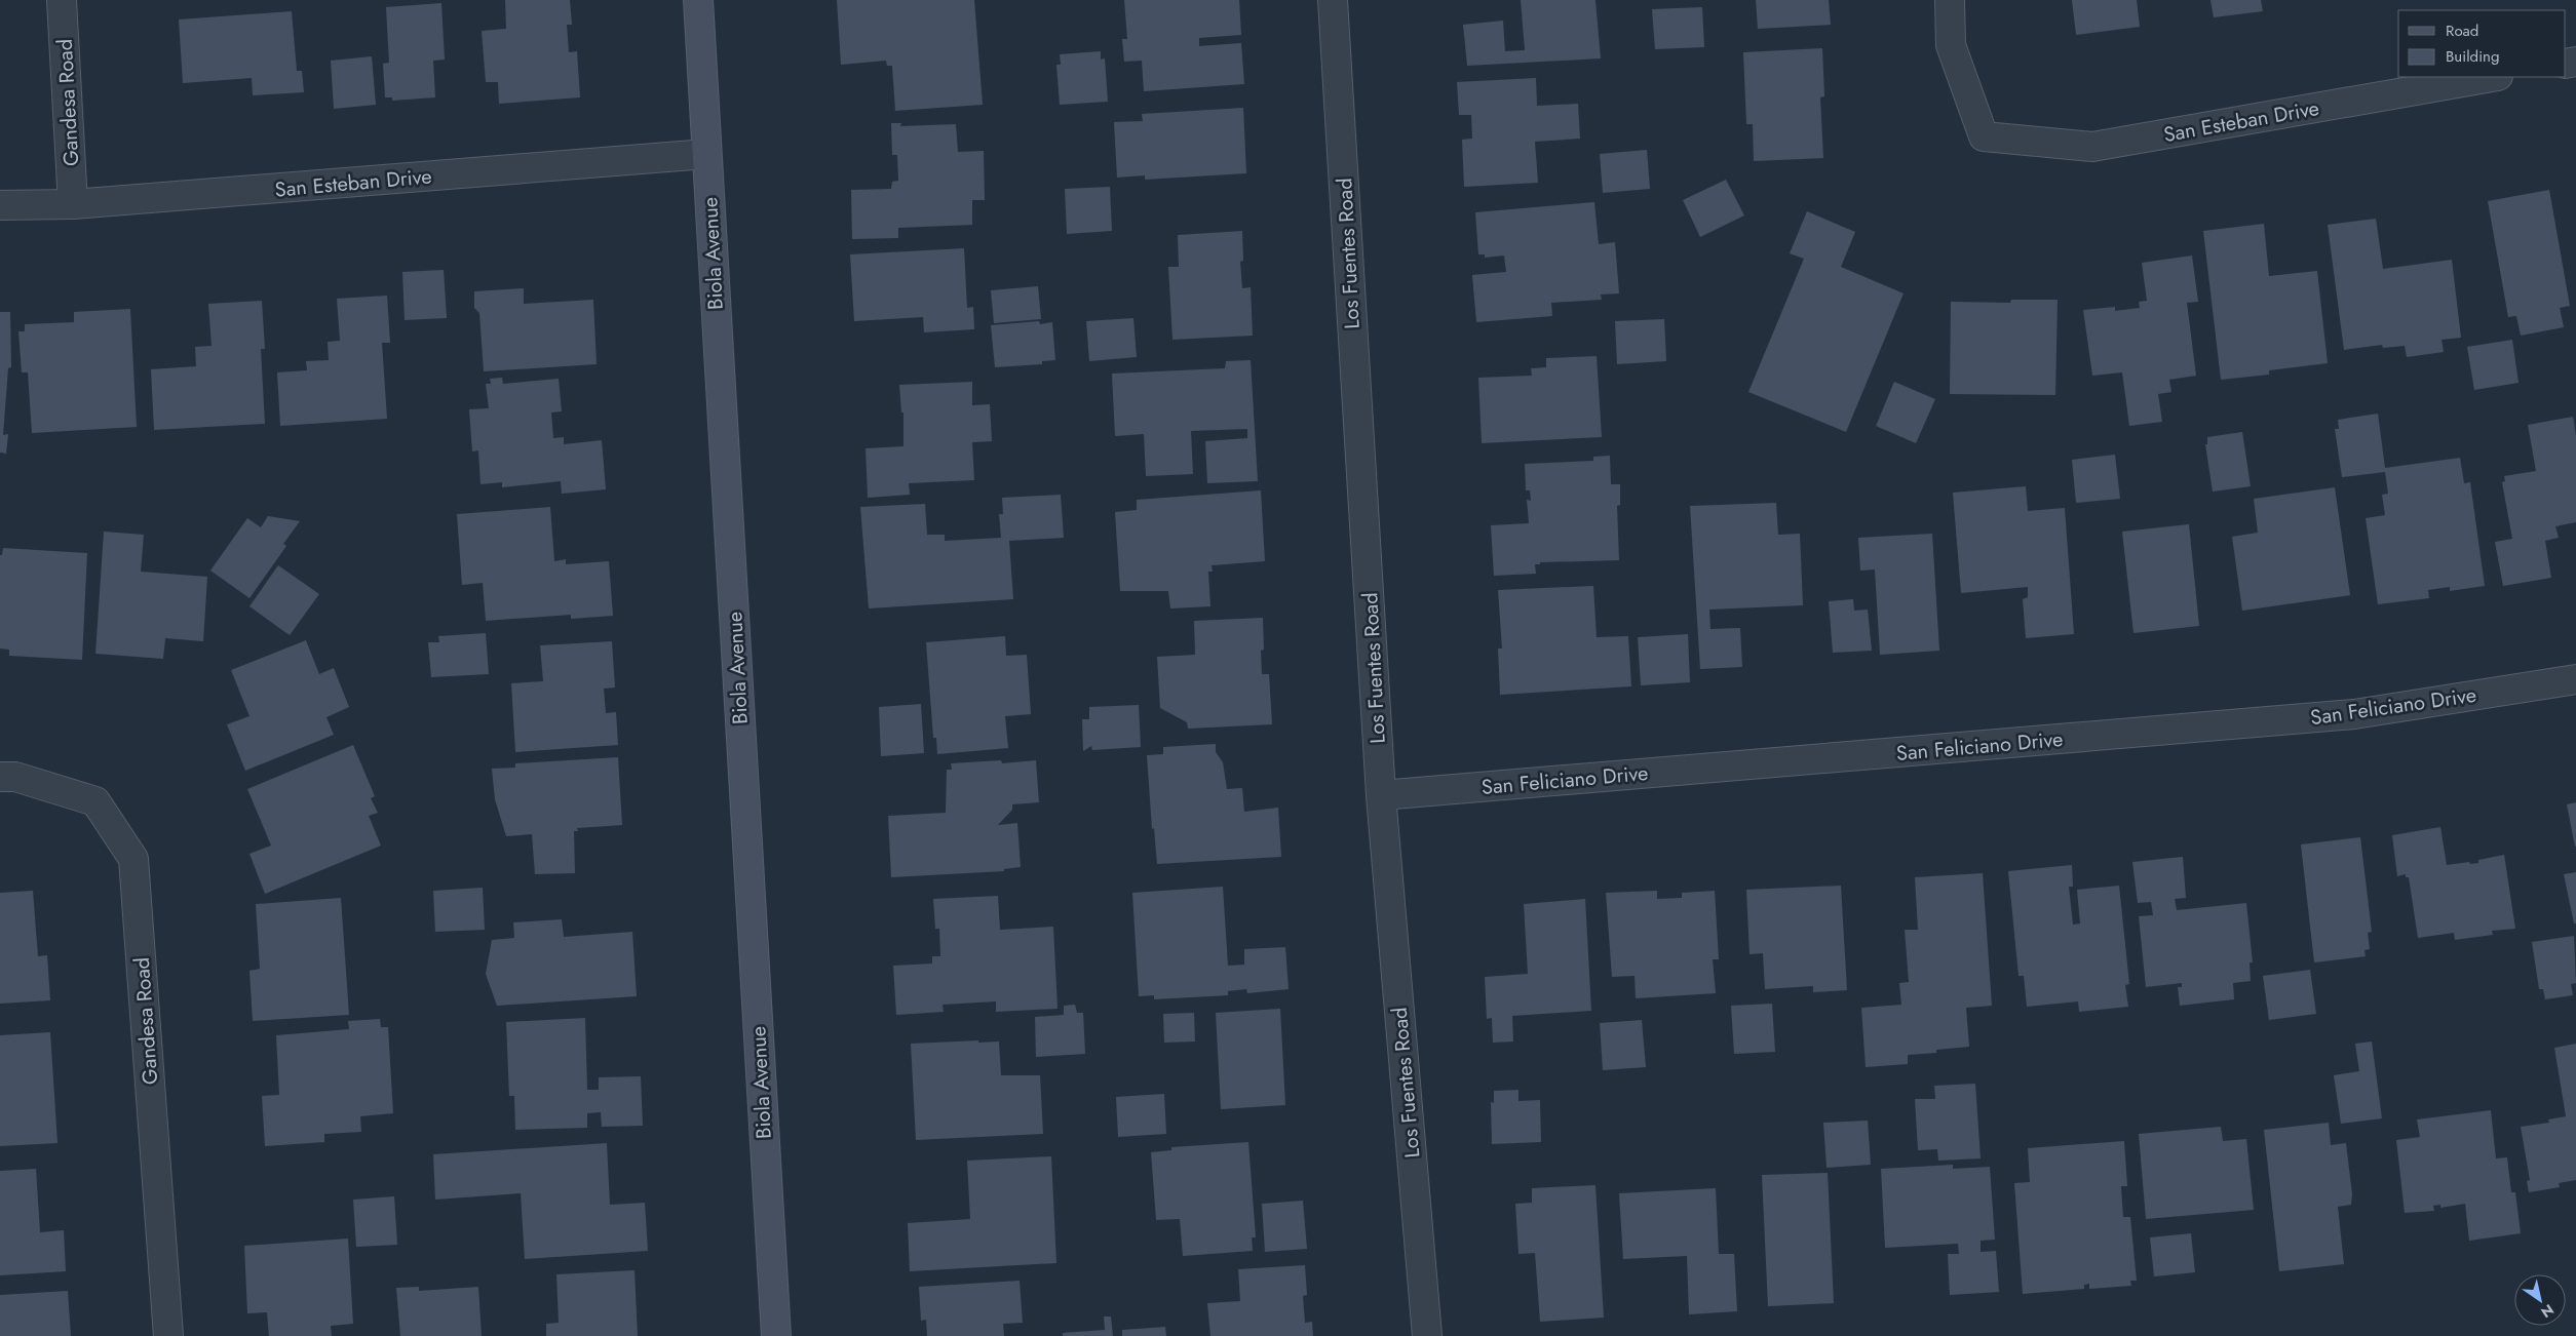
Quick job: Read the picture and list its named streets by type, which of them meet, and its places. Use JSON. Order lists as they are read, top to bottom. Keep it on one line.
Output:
{"streets":{"street":["Gandesa Road","San Esteban Drive","Biola Avenue","Los Fuentes Road","San Feliciano Drive"]},"crossings":[["Gandesa Road","San Esteban Drive"],["San Esteban Drive","Biola Avenue"],["Los Fuentes Road","San Feliciano Drive"]],"legend":["Road","Building"],"north":"bottom right"}
